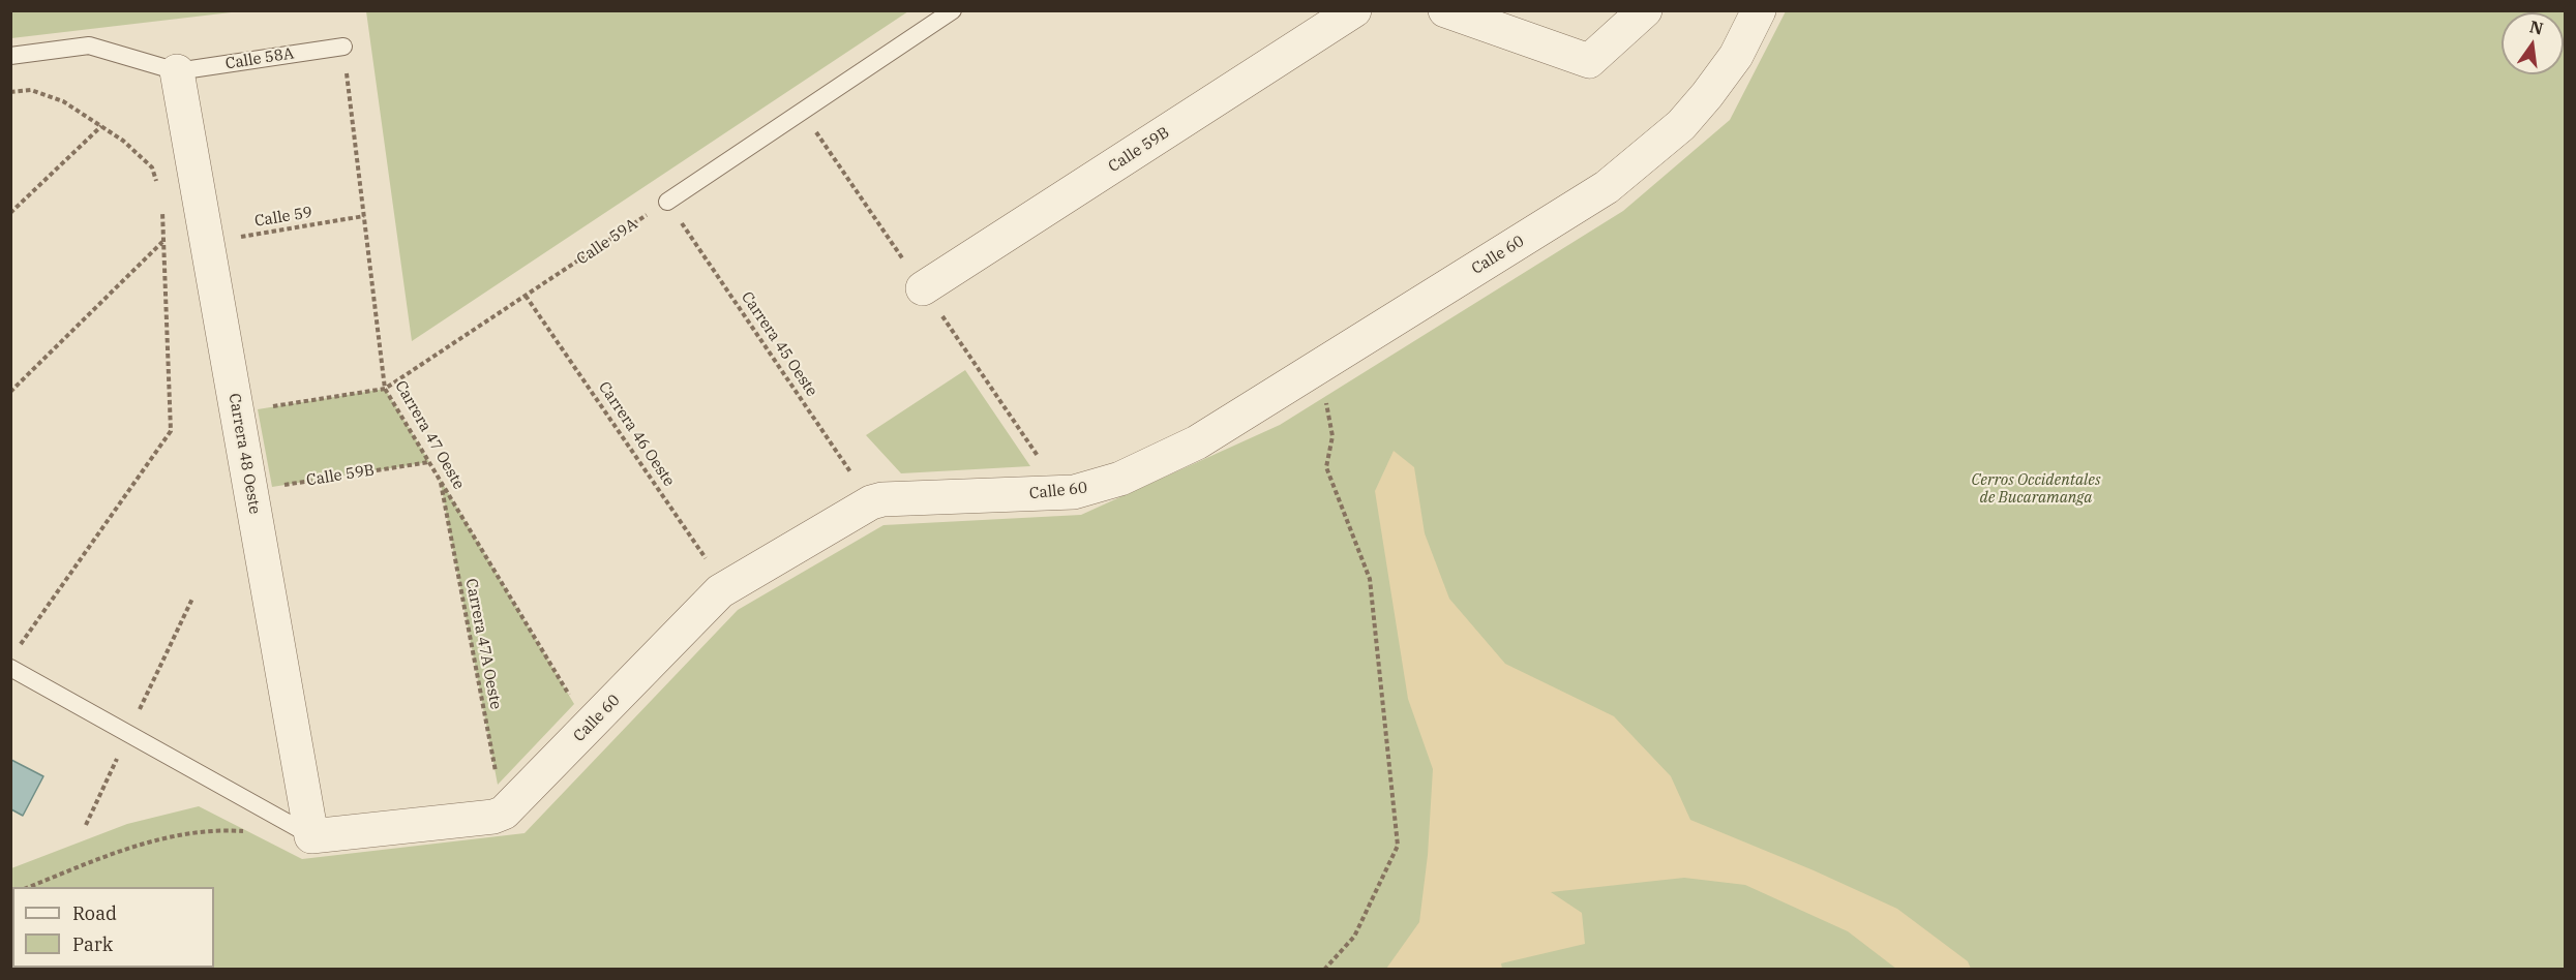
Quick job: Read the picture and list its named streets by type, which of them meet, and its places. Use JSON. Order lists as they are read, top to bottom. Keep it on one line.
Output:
{"streets":{"street":["Calle 59B","Calle 60","Carrera 48 Oeste"],"lane":["Calle 58A"],"path":["Calle 59","Calle 59A","Carrera 45 Oeste","Carrera 46 Oeste","Carrera 47 Oeste","Carrera 47A Oeste"]},"crossings":[["Calle 58A","Carrera 47 Oeste"],["Calle 58A","Carrera 48 Oeste"],["Calle 59B","Carrera 47 Oeste"],["Calle 59B","Carrera 48 Oeste"],["Calle 59","Carrera 47 Oeste"],["Calle 59","Carrera 48 Oeste"],["Calle 59A","Carrera 45 Oeste"],["Calle 59A","Carrera 46 Oeste"],["Calle 59A","Carrera 47 Oeste"],["Calle 59A","Carrera 48 Oeste"],["Calle 60","Carrera 45 Oeste"],["Calle 60","Carrera 46 Oeste"],["Calle 60","Carrera 47 Oeste"],["Calle 60","Carrera 47A Oeste"],["Carrera 47 Oeste","Carrera 47A Oeste"]],"parks":["Cerros Occidentales de Bucaramanga"],"legend":["Road","Park"],"north":"top"}
